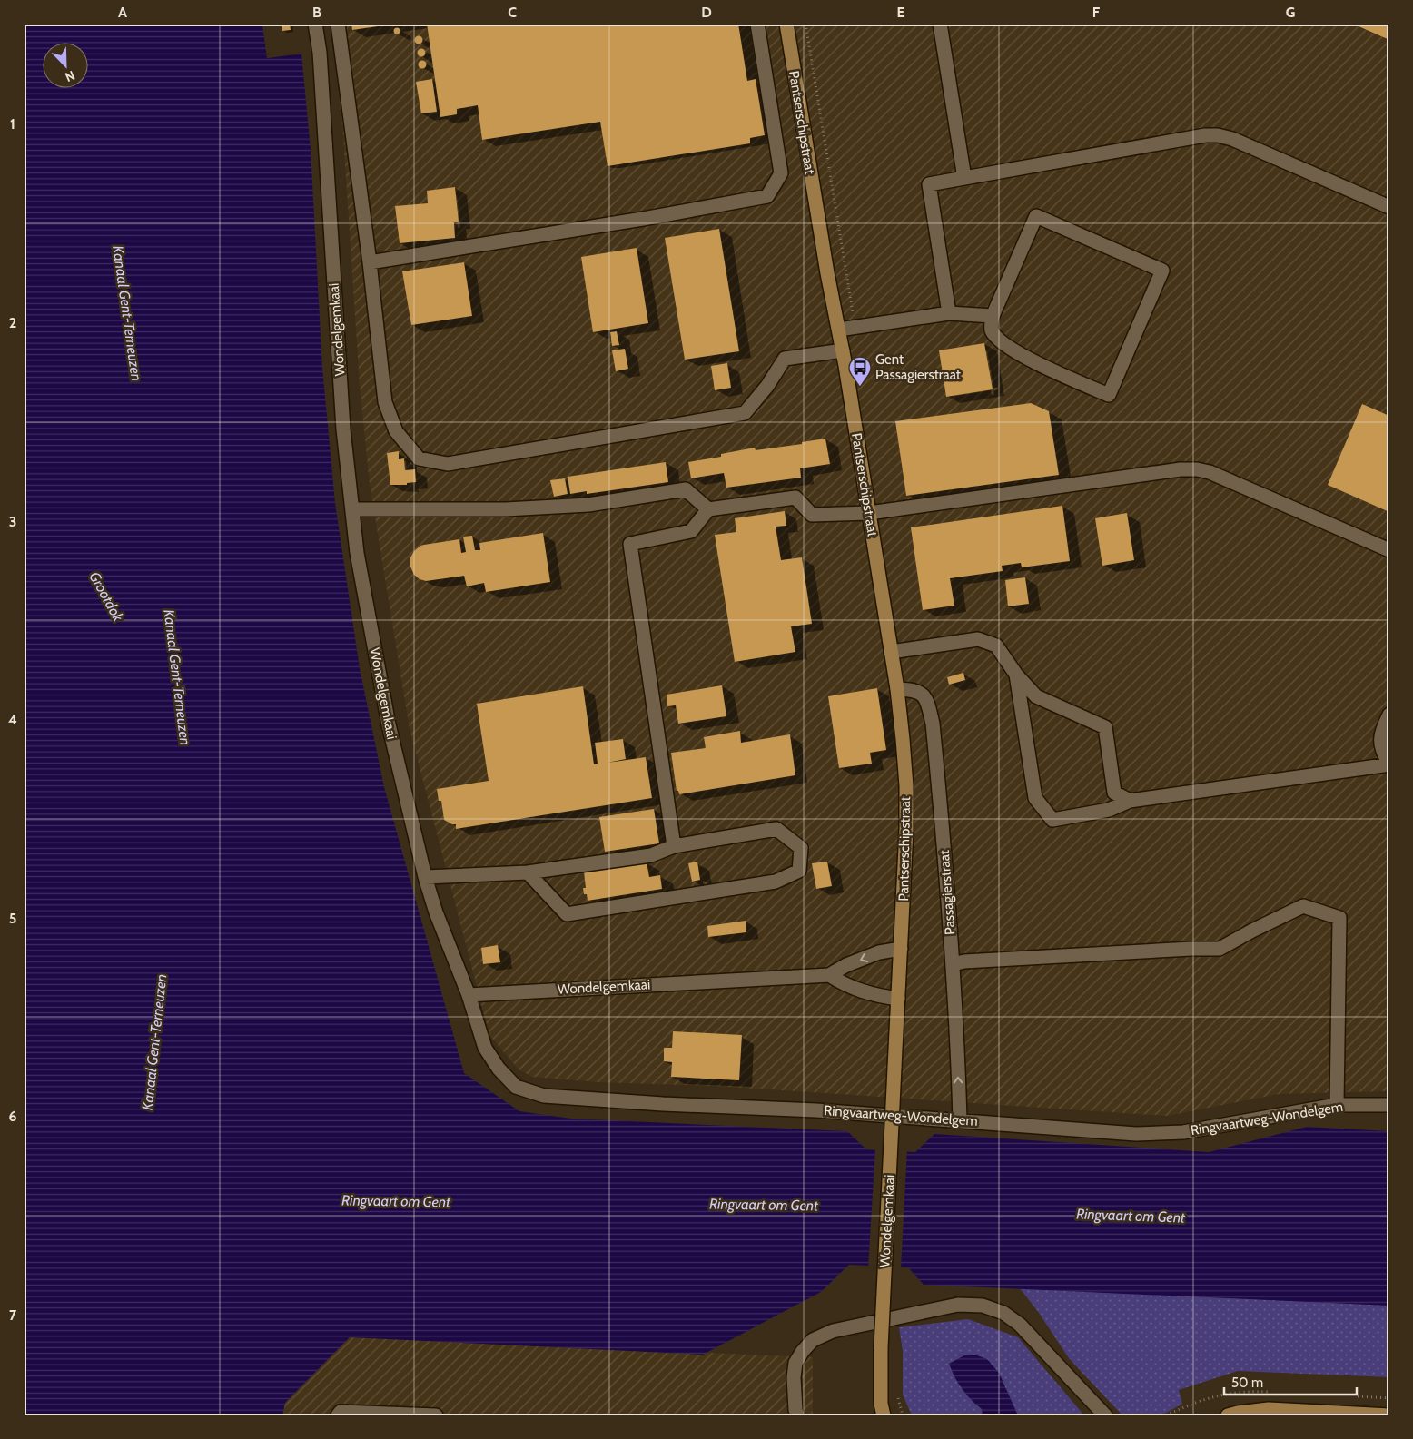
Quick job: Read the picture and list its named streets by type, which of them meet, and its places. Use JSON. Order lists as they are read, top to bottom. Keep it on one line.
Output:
{"streets":{"main road":["Pantserschipstraat","Wondelgemkaai"],"street":["Passagierstraat","Ringvaartweg-Wondelgem"]},"crossings":[["Pantserschipstraat","Wondelgemkaai"],["Pantserschipstraat","Passagierstraat"],["Wondelgemkaai","Ringvaartweg-Wondelgem"],["Passagierstraat","Ringvaartweg-Wondelgem"]],"water":["Kanaal Gent-Terneuzen","Grootdok","Ringvaart om Gent"],"places":{"bus stop":["Gent Passagierstraat"]},"scale_bar":"50 m","north":"bottom right","grid":{"columns":["A","B","C","D","E","F","G"],"rows":["1","2","3","4","5","6","7"]}}
